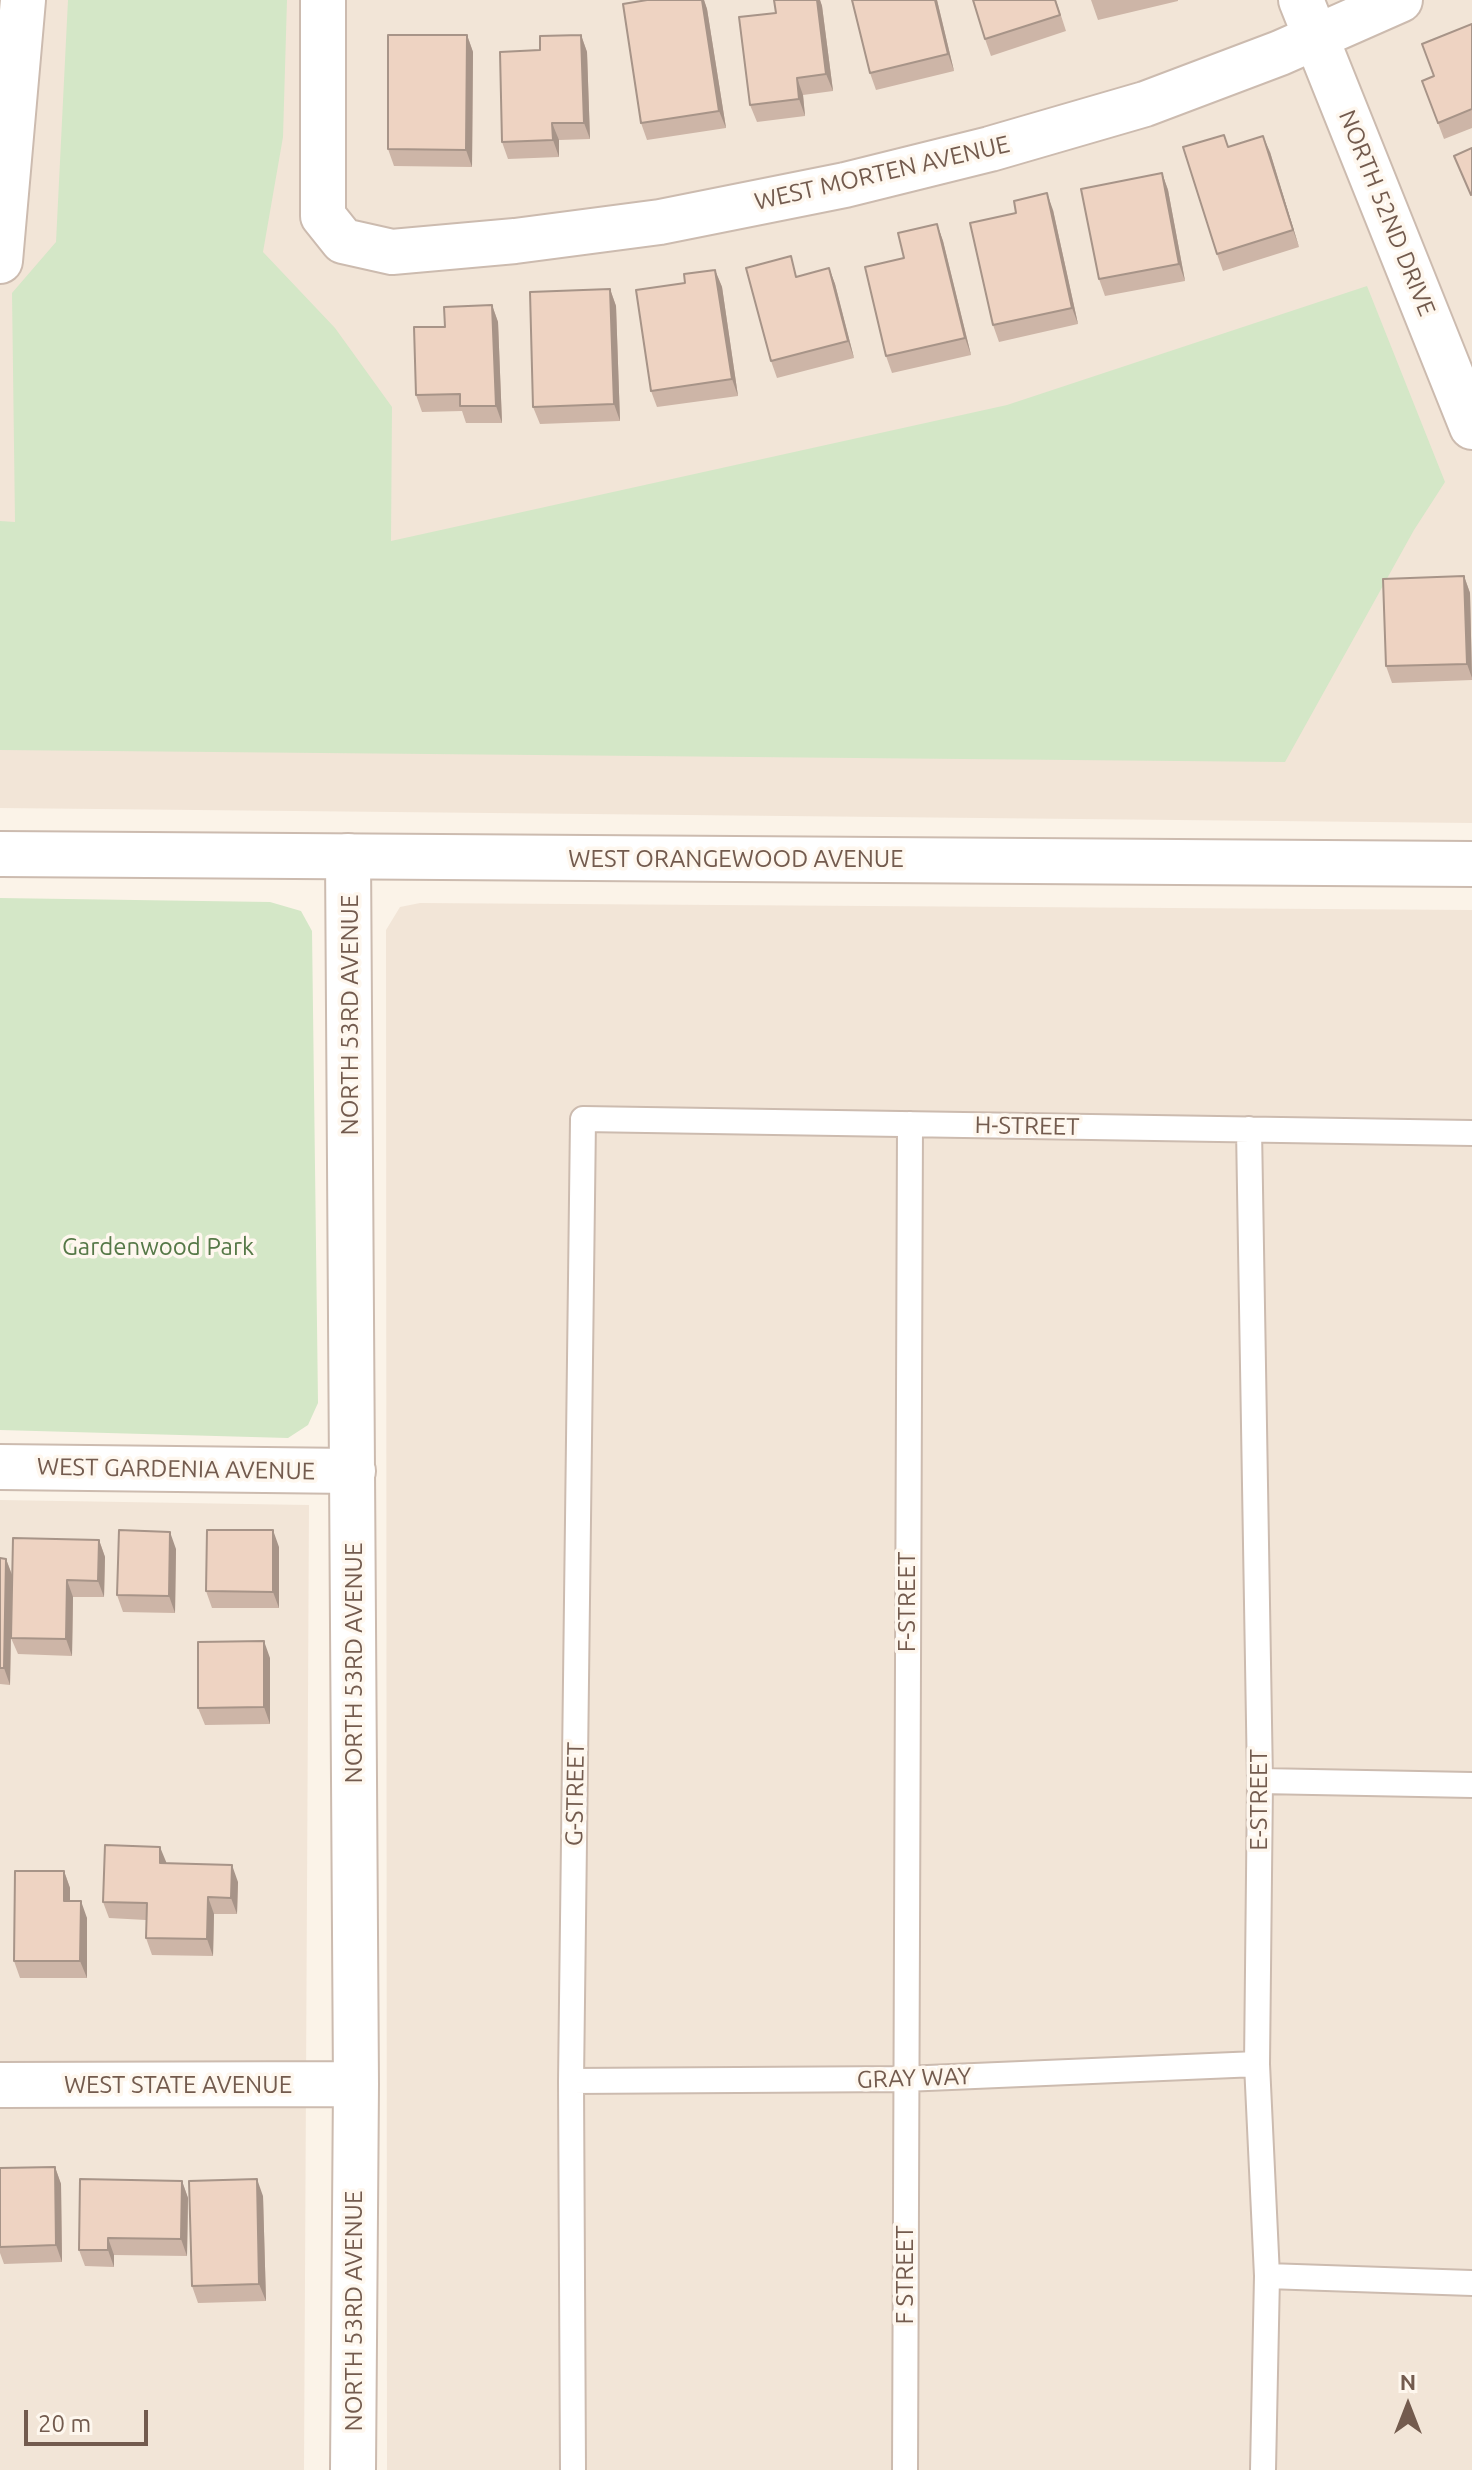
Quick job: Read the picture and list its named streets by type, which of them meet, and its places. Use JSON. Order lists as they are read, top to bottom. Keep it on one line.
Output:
{"streets":{"street":["WEST MORTEN AVENUE","NORTH 52ND DRIVE","WEST ORANGEWOOD AVENUE","NORTH 53RD AVENUE","WEST GARDENIA AVENUE","WEST STATE AVENUE"],"lane":["H-STREET","F-STREET","G-STREET","E-STREET","GRAY WAY","F STREET"]},"crossings":[["WEST MORTEN AVENUE","NORTH 52ND DRIVE"],["WEST ORANGEWOOD AVENUE","NORTH 53RD AVENUE"],["NORTH 53RD AVENUE","WEST GARDENIA AVENUE"],["NORTH 53RD AVENUE","WEST STATE AVENUE"],["H-STREET","F-STREET"],["H-STREET","G-STREET"],["H-STREET","E-STREET"],["F-STREET","GRAY WAY"],["F-STREET","F STREET"],["G-STREET","GRAY WAY"],["E-STREET","GRAY WAY"],["GRAY WAY","F STREET"]],"parks":["Gardenwood Park"],"scale_bar":"20 m","north":"top"}
